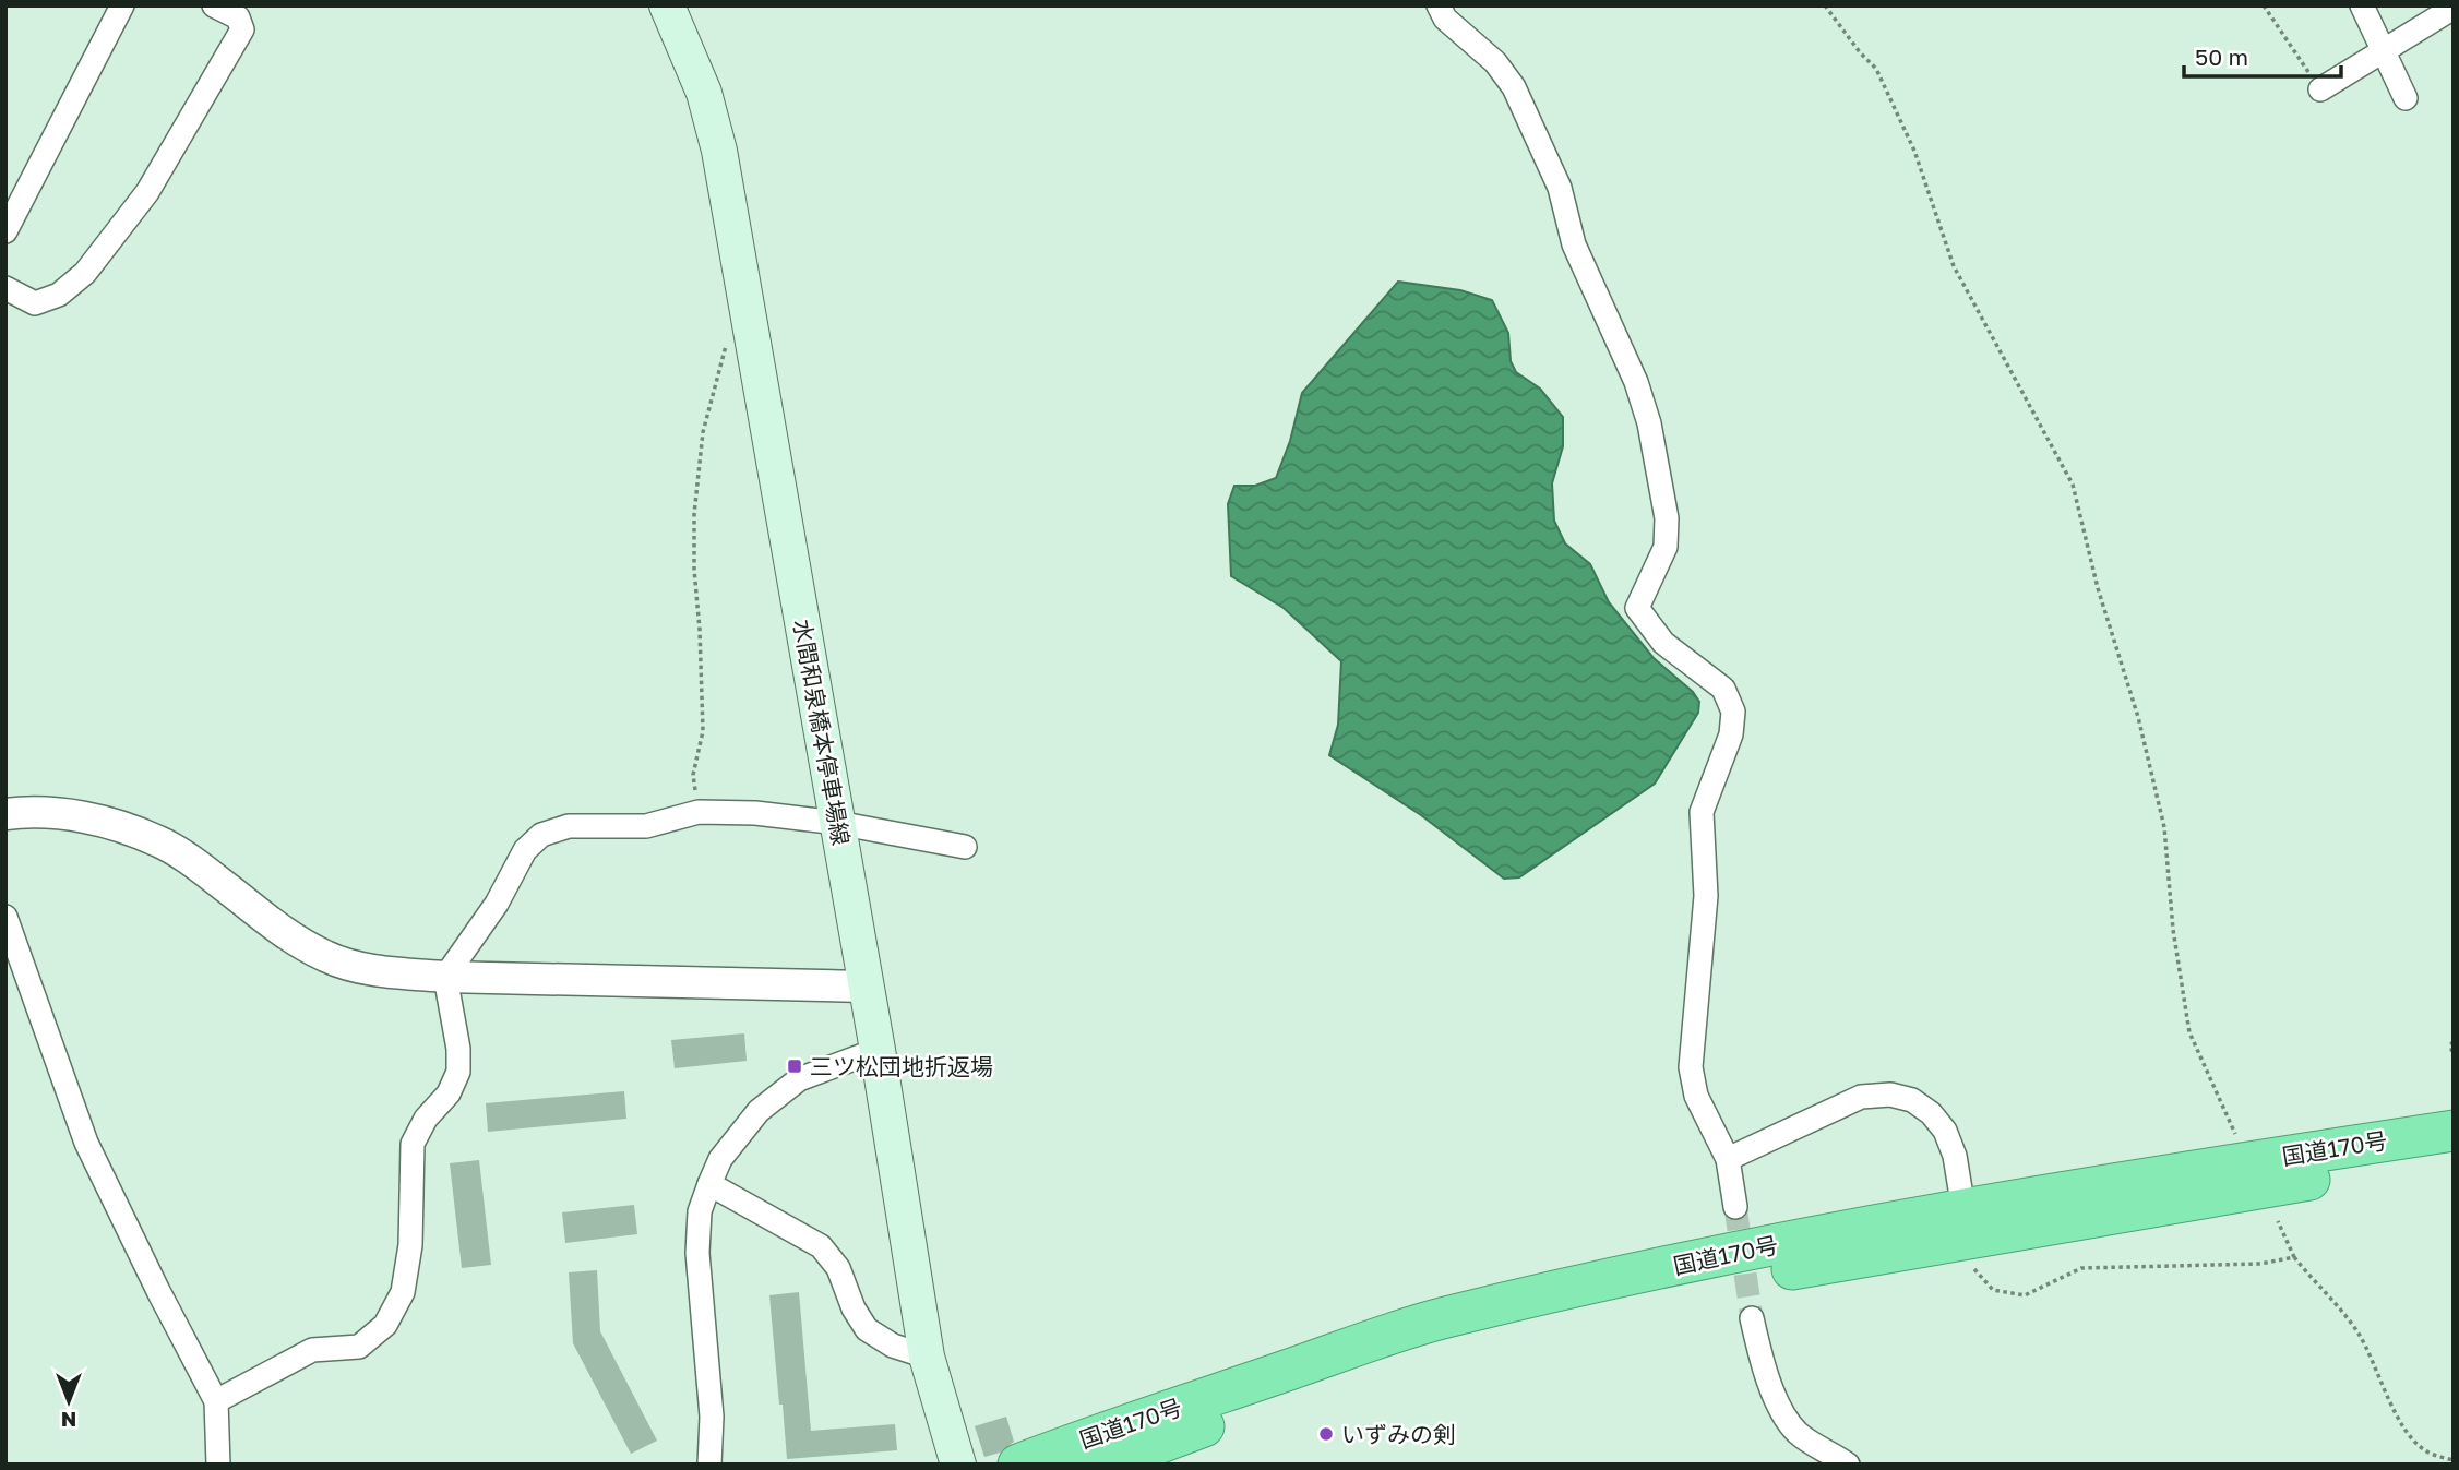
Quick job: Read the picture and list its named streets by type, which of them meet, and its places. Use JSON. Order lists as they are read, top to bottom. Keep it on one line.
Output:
{"streets":{"highway":["国道170号"],"main road":["水間和泉橋本停車場線"]},"places":{"transit":["三ツ松団地折返場"],"other":["いずみの剣"]},"scale_bar":"50 m","north":"bottom"}
